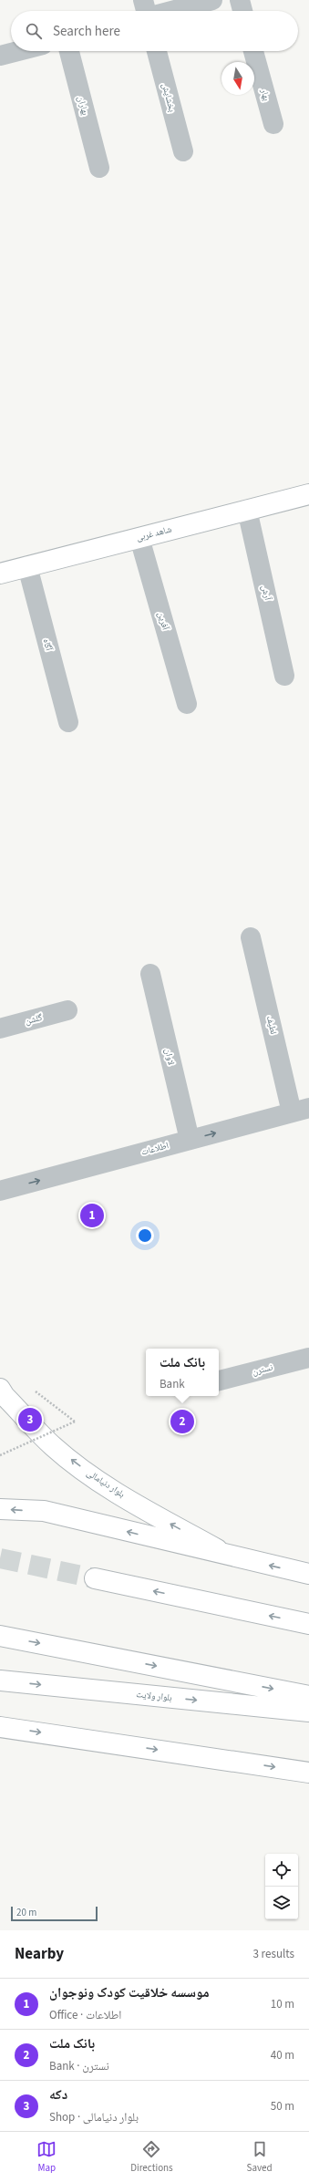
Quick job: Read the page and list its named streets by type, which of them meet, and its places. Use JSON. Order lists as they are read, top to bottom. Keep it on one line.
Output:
{"streets":{"main road":["شاهد غربی","بلوار دنیامالی","بلوار ولایت"],"street":["بهار","بخشایش","بهاران","آرش","آفرین","آگاه","گلشن","لطیف","لاوان","اطلاعات","نسترن"]},"crossings":[["شاهد غربی","آرش"],["شاهد غربی","آفرین"],["شاهد غربی","آگاه"],["لطیف","اطلاعات"],["لاوان","اطلاعات"]],"one_way":["اطلاعات"],"scale_bar":"20 m","north":"bottom","page":{"search":"Search here","pins":["1","3","2"],"popup":["بانک ملت","Bank"],"scale":"20 m","heading":["Nearby","3 results"],"list":[{"mark":"1","name":"موسسه خلاقیت کودک ونوجوان","note":"Office · اطلاعات","value":"10 m"},{"mark":"2","name":"بانک ملت","note":"Bank · نسترن","value":"40 m"},{"mark":"3","name":"دکه","note":"Shop · بلوار دنیامالی","value":"50 m"}],"nav":["Map","Directions","Saved"]}}
